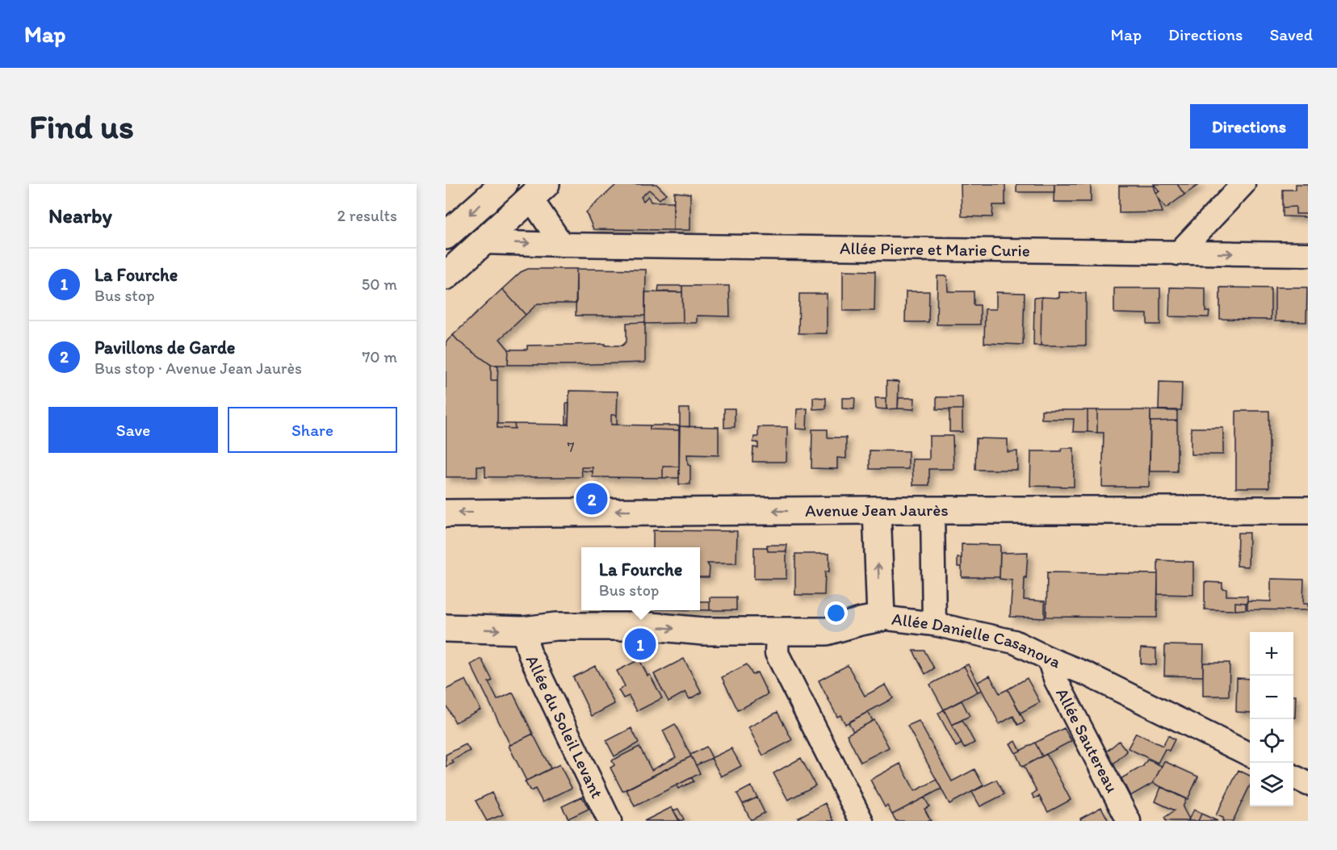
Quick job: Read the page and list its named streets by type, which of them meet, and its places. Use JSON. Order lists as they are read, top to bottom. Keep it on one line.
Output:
{"streets":{"main road":["Avenue Jean Jaurès","Allée Danielle Casanova"],"street":["Allée Pierre et Marie Curie","Allée du Soleil Levant","Allée Sautereau"]},"crossings":[["Allée Danielle Casanova","Allée du Soleil Levant"],["Allée Danielle Casanova","Allée Sautereau"]],"one_way":["Avenue Jean Jaurès","Allée Danielle Casanova"],"house_numbers":["7"],"page":{"header":"Map","nav":["Map","Directions","Saved"],"buttons":["Directions",["Save","Share"]],"title":"Find us","heading":["Nearby","2 results"],"list":[{"mark":"1","name":"La Fourche","note":"Bus stop","value":"50 m"},{"mark":"2","name":"Pavillons de Garde","note":"Bus stop · Avenue Jean Jaurès","value":"70 m"}],"pins":["2","1"],"popup":["La Fourche","Bus stop"],"map_buttons":["+","−"]}}
